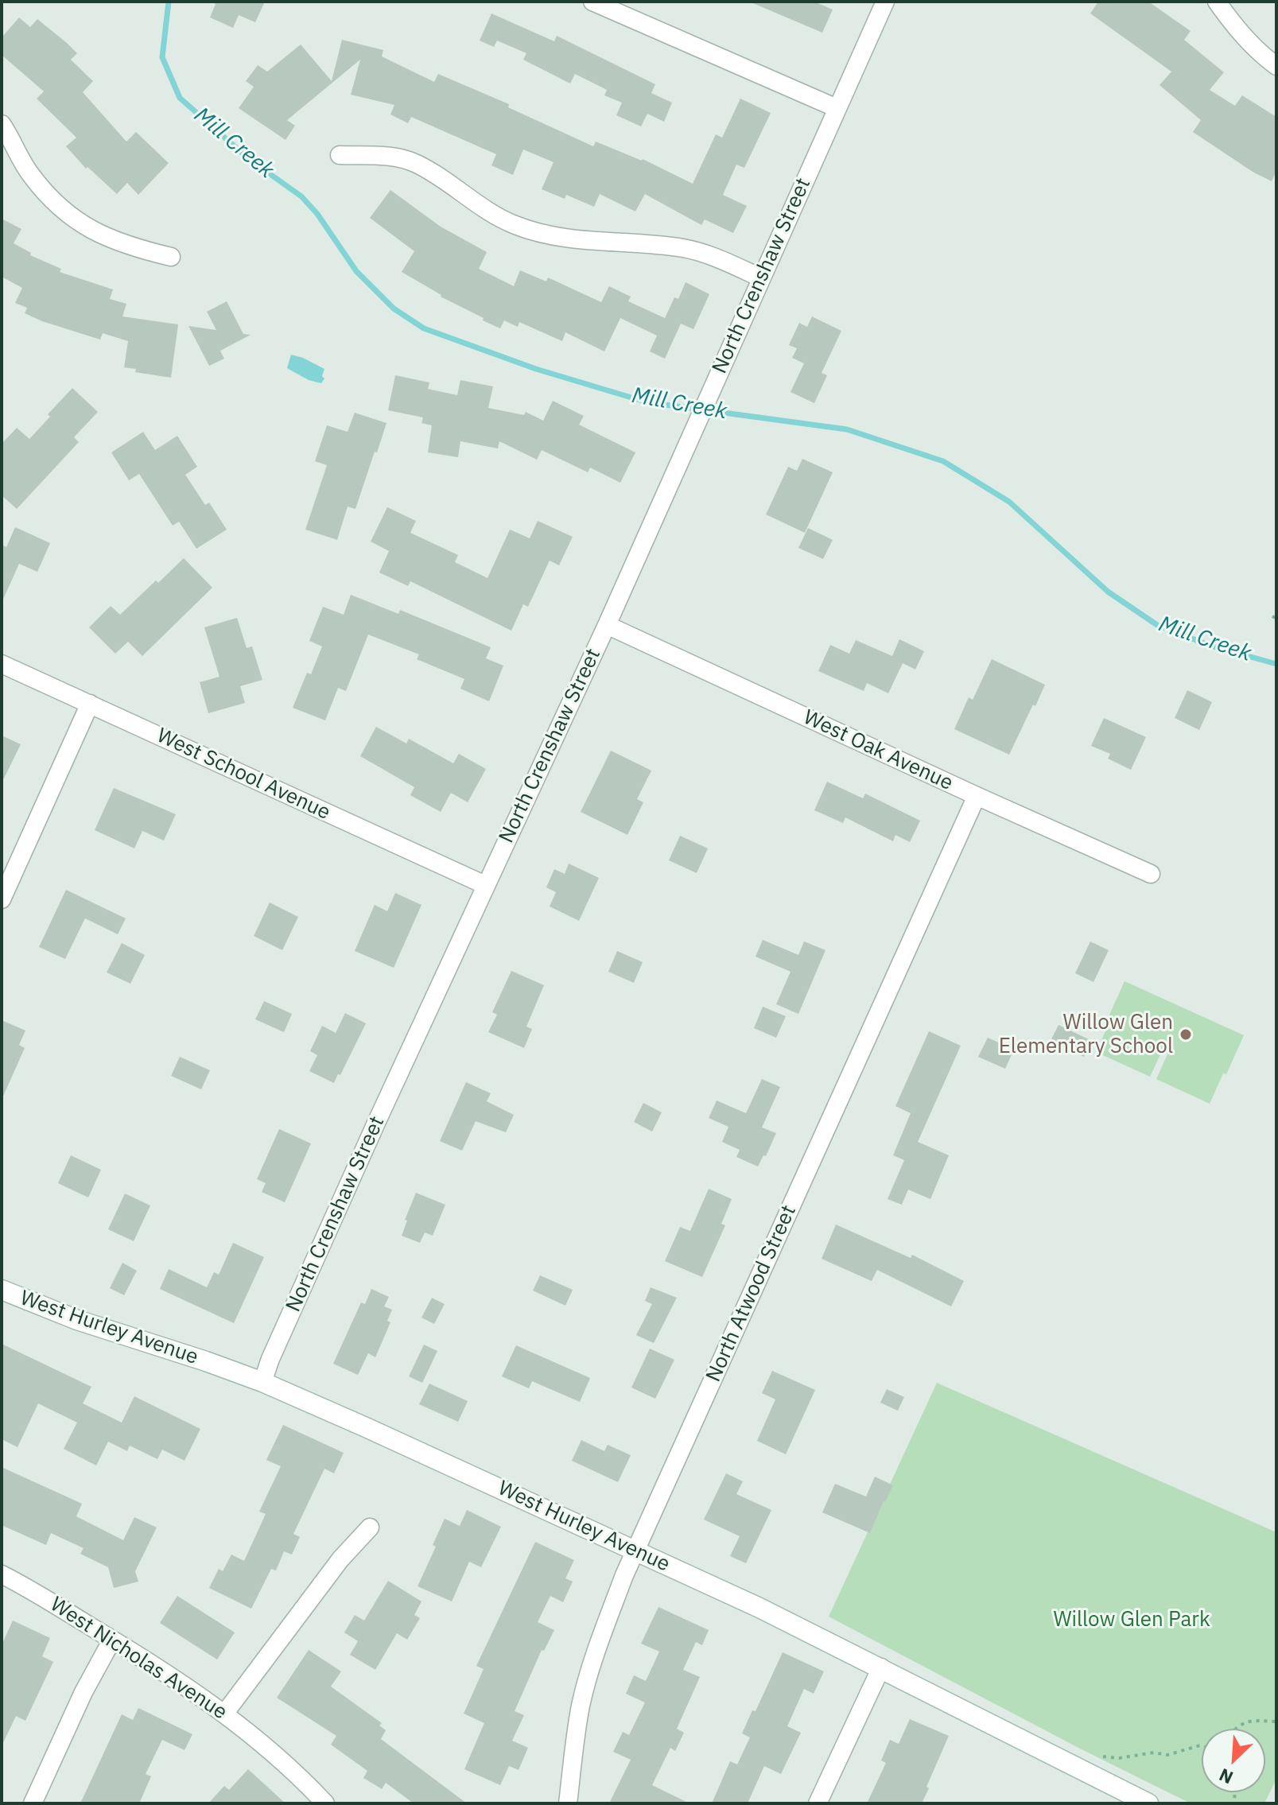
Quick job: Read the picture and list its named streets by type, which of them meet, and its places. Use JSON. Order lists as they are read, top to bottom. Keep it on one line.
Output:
{"streets":{"street":["North Crenshaw Street","West Oak Avenue","West School Avenue","North Atwood Street","West Hurley Avenue","West Nicholas Avenue"]},"crossings":[["North Crenshaw Street","West Oak Avenue"],["North Crenshaw Street","West School Avenue"],["North Crenshaw Street","West Hurley Avenue"],["West Oak Avenue","North Atwood Street"],["North Atwood Street","West Hurley Avenue"]],"water":["Mill Creek"],"parks":["Willow Glen Park"],"places":["Willow Glen Elementary School"],"north":"bottom left"}
